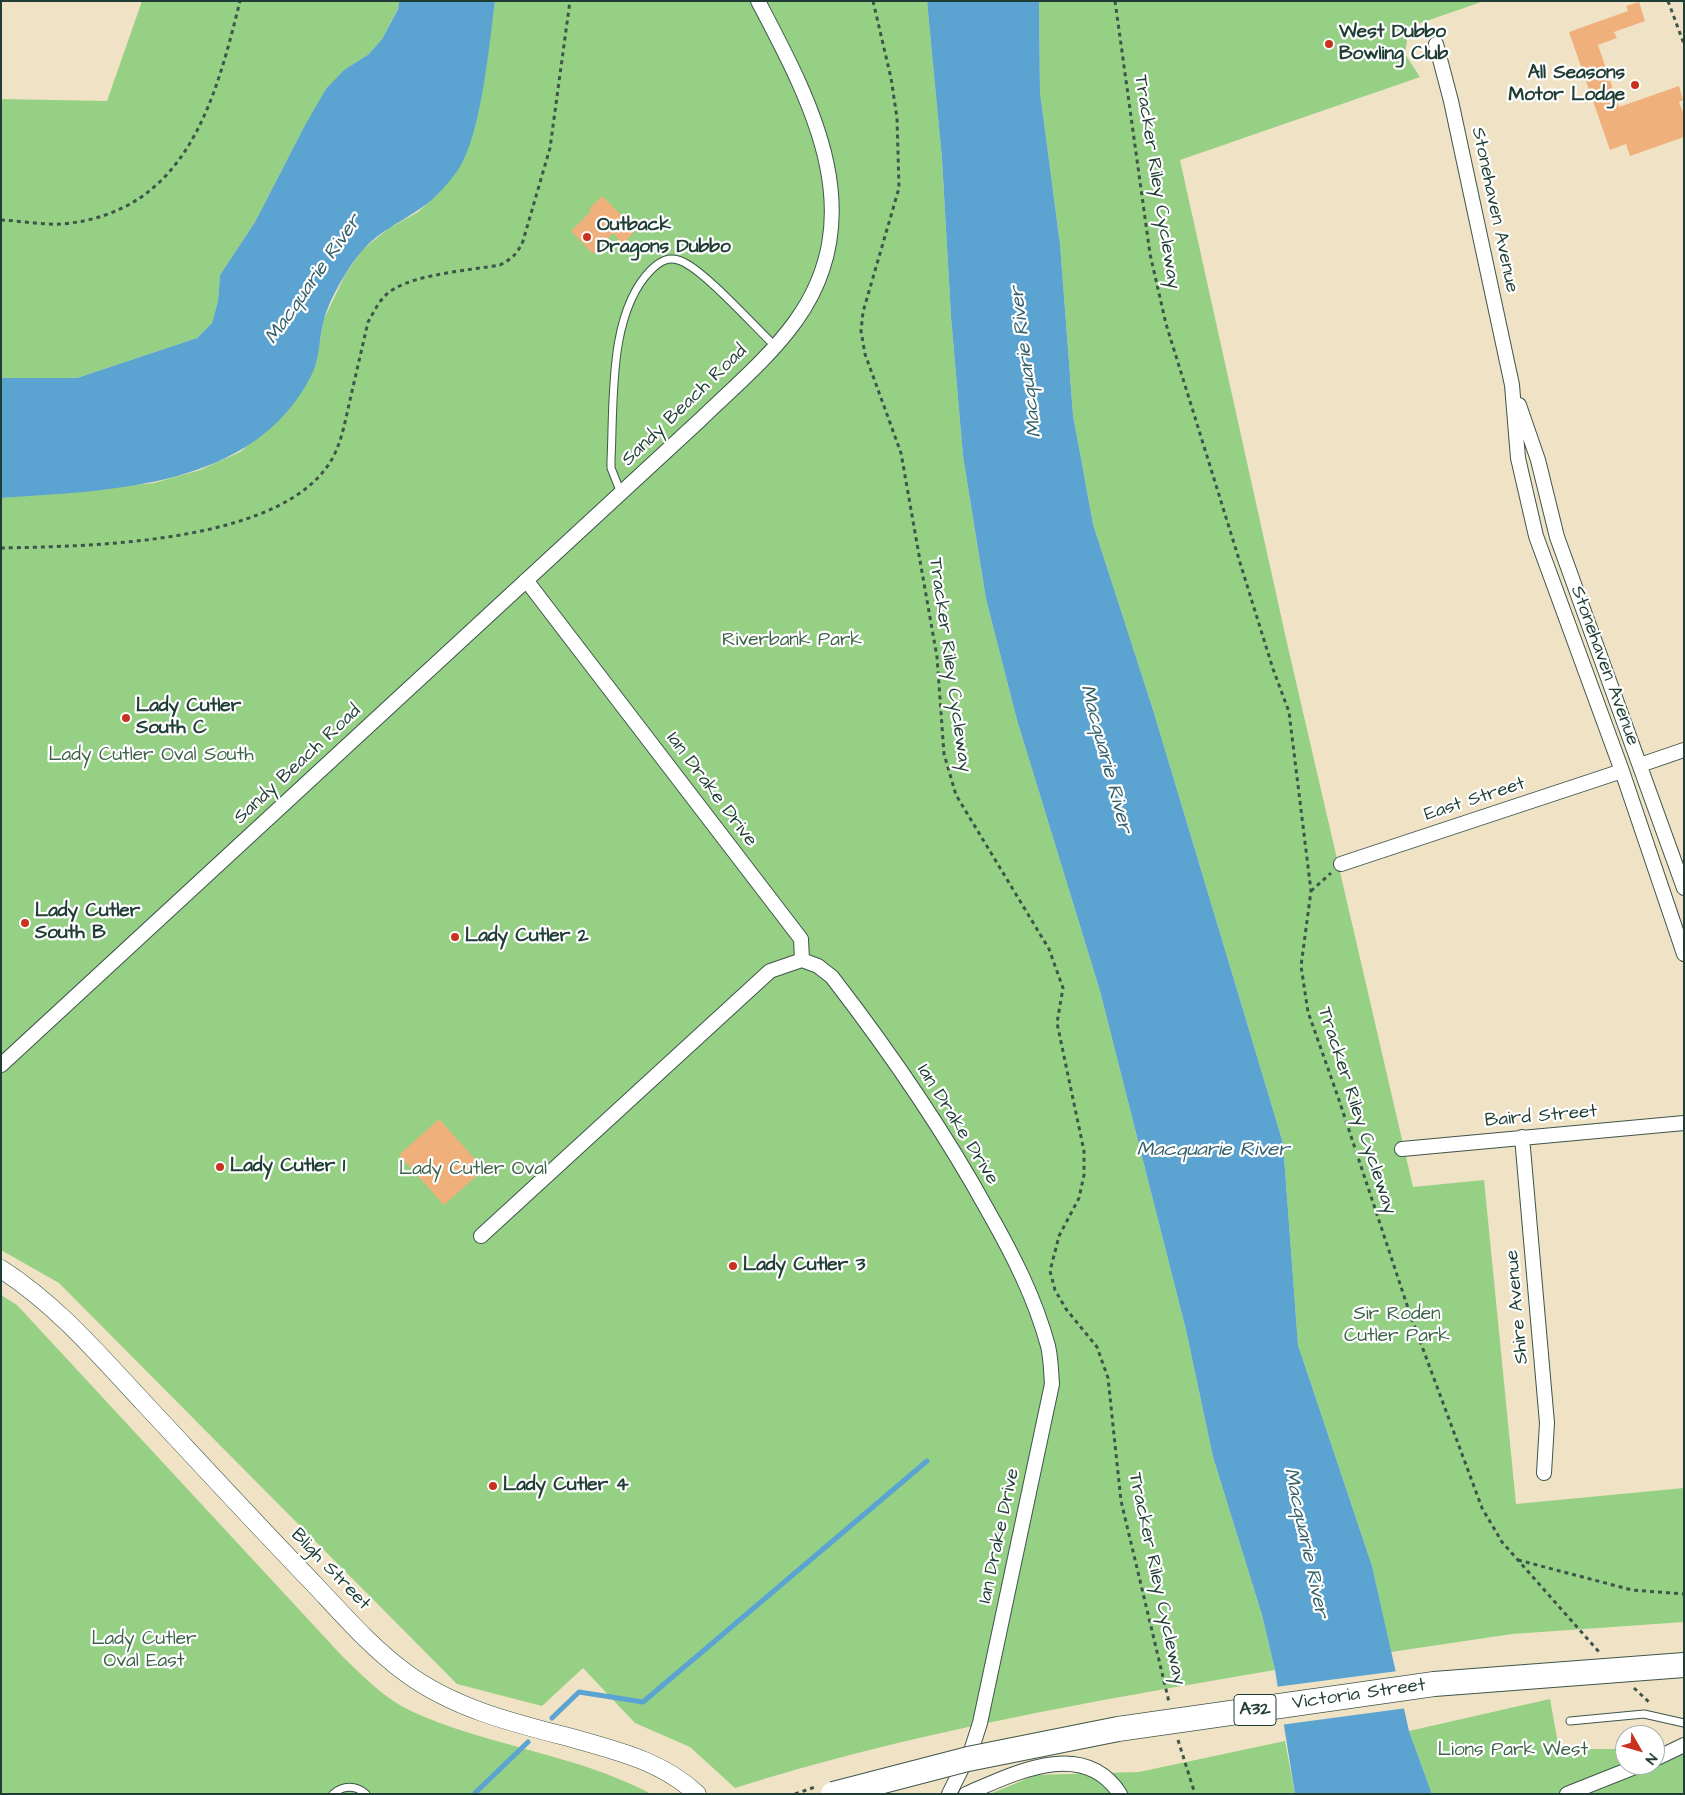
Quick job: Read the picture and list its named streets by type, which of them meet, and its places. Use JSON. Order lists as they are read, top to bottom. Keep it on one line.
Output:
{"streets":{"highway":["Victoria Street","A32"],"street":["Stonehaven Avenue","Sandy Beach Road","Ian Drake Drive","East Street","Baird Street","Shire Avenue","Bligh Street"],"path":["Tracker Riley Cycleway"]},"crossings":[["Stonehaven Avenue","East Street"],["Sandy Beach Road","Ian Drake Drive"],["Baird Street","Shire Avenue"]],"water":["Macquarie River"],"parks":["Riverbank Park","Lady Cutler Oval South","Lady Cutler Oval","Sir Roden Cutler Park","Lady Cutler Oval East","Lions Park West"],"places":["West Dubbo Bowling Club","All Seasons Motor Lodge","Outback Dragons Dubbo","Lady Cutler South C","Lady Cutler South B","Lady Cutler 2","Lady Cutler 1","Lady Cutler 3","Lady Cutler 4"],"north":"bottom right"}
